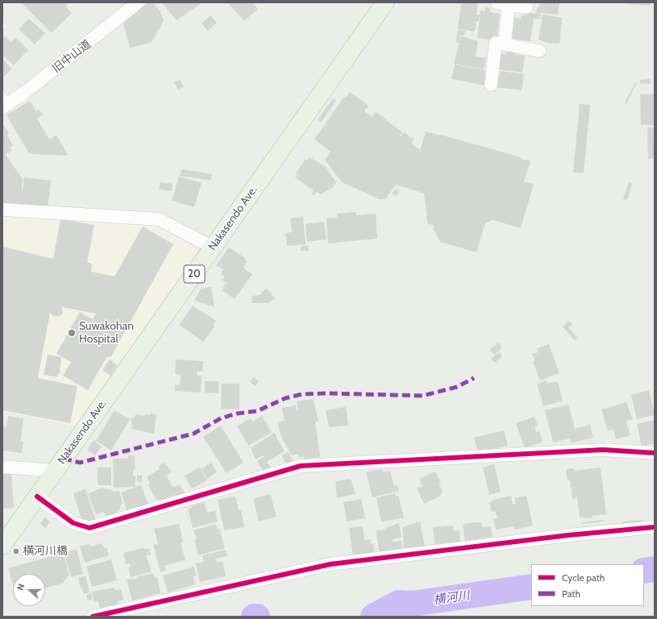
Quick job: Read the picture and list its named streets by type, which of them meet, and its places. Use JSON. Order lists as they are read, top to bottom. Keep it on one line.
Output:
{"streets":{"highway":["Nakasendo Ave.","20"],"street":["旧中山道"]},"water":["横河川"],"places":["Suwakohan Hospital","横河川橋"],"legend":["Cycle path","Path"],"north":"left"}
